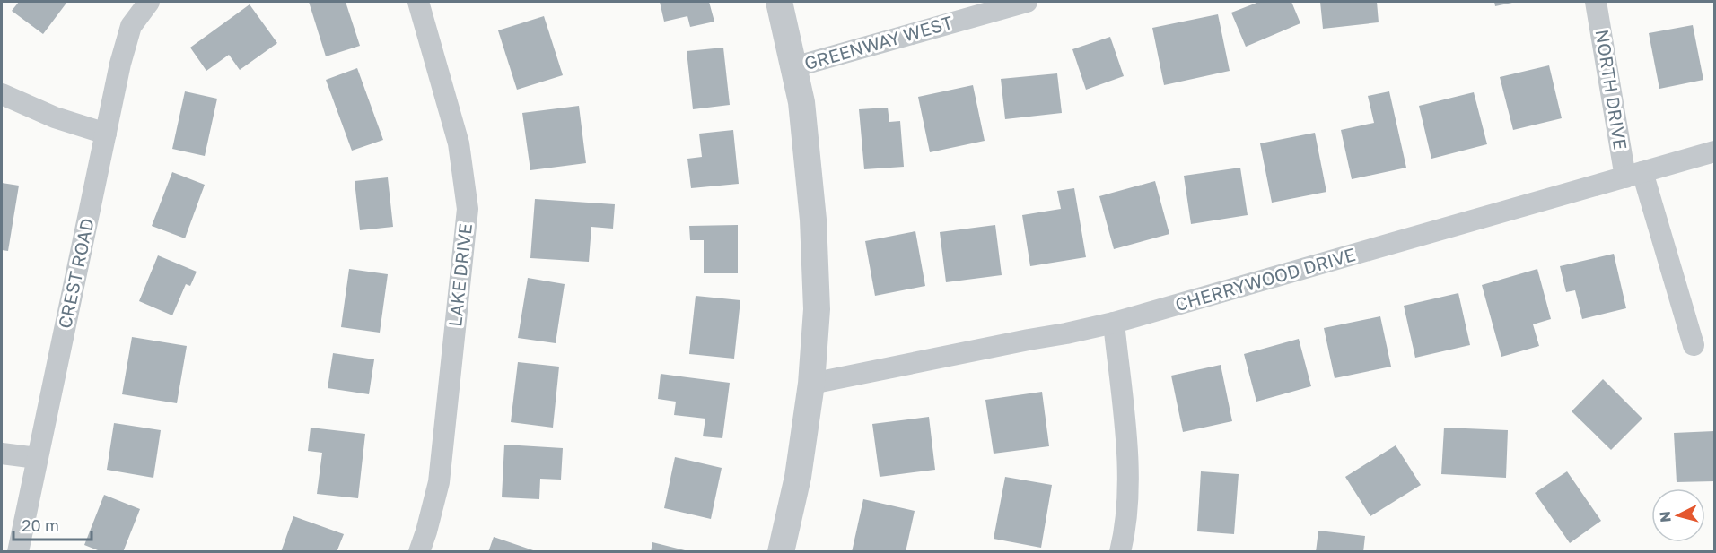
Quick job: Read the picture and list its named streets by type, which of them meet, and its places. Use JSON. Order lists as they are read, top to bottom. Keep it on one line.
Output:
{"streets":{"street":["GREENWAY WEST","NORTH DRIVE","CREST ROAD","LAKE DRIVE","CHERRYWOOD DRIVE"]},"crossings":[["NORTH DRIVE","CHERRYWOOD DRIVE"]],"scale_bar":"20 m","north":"left"}
